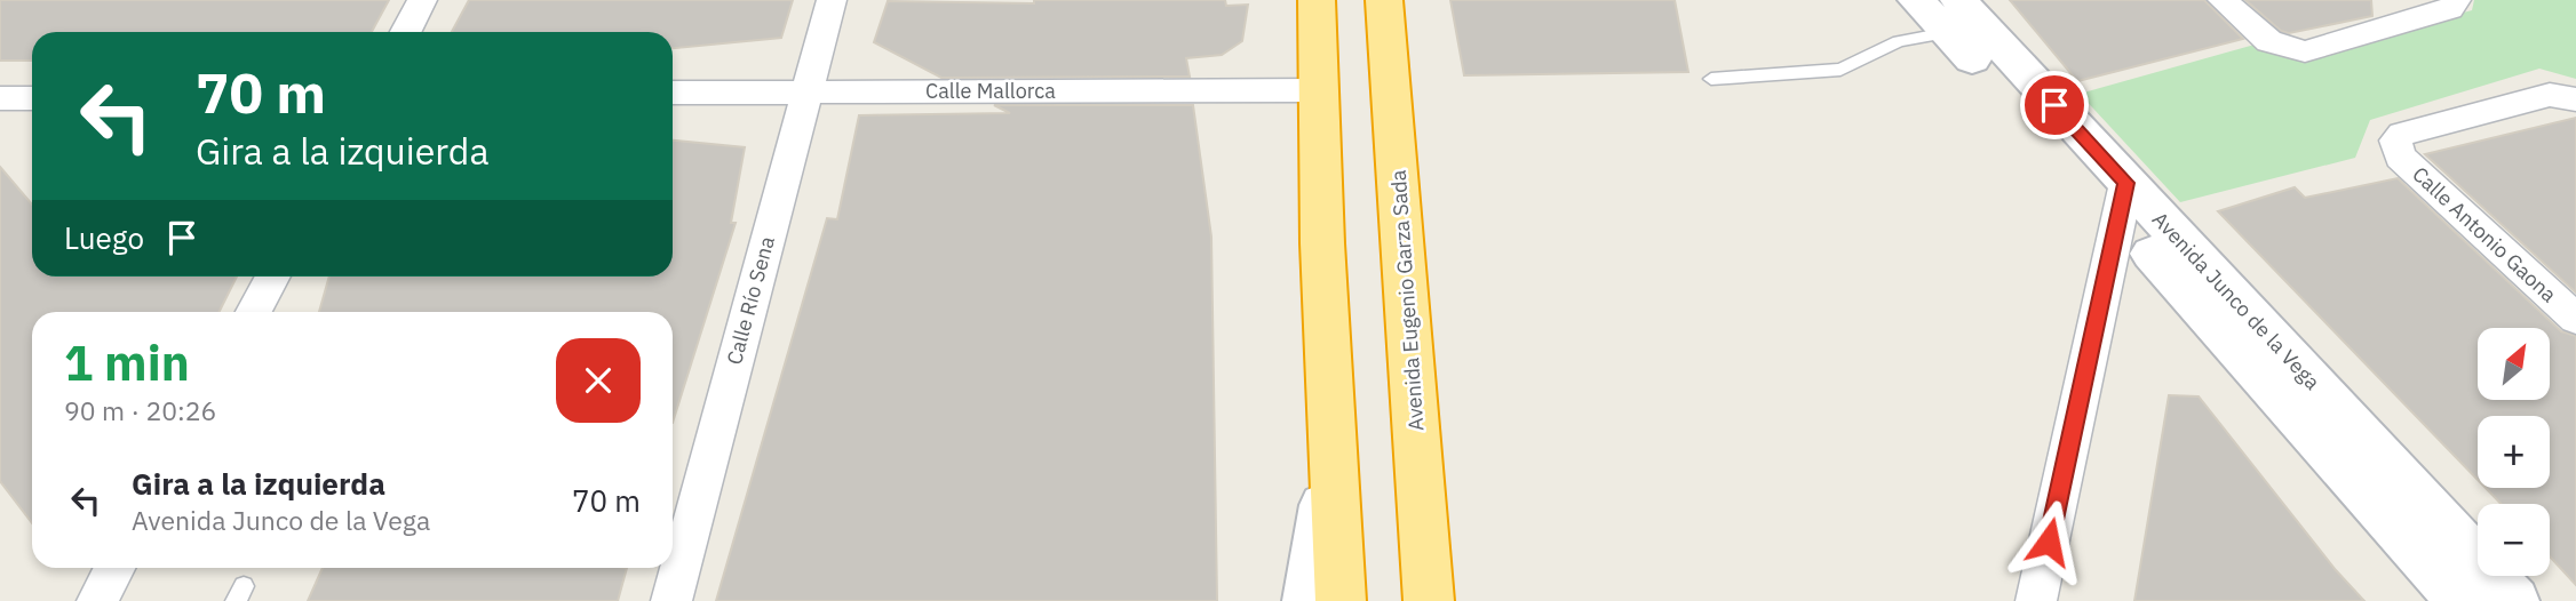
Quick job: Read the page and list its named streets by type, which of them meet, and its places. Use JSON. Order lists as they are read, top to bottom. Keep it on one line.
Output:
{"streets":{"highway":["Avenida Eugenio Garza Sada"],"street":["Calle Mallorca","Calle Antonio Gaona","Calle Río Sena","Avenida Junco de la Vega"]},"crossings":[["Calle Mallorca","Calle Río Sena"]],"north":"top right","page":{"turn":["70 m","Gira a la izquierda"],"then":"Luego","heading":["1 min","90 m · 20:26"],"map_buttons":["+","−"],"list":[{"name":"Gira a la izquierda","note":"Avenida Junco de la Vega","value":"70 m"}]}}
